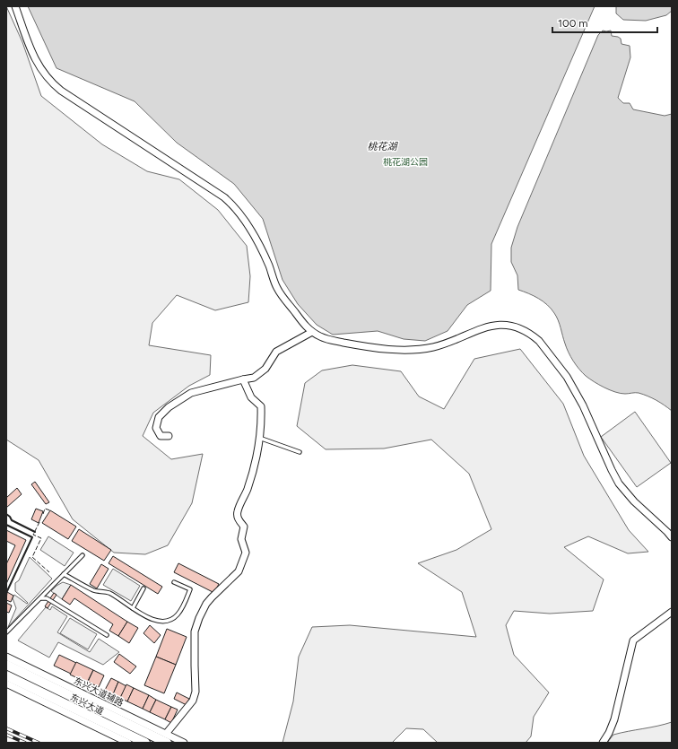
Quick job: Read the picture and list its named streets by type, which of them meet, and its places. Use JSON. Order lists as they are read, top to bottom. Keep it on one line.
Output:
{"streets":{"main road":["东兴大道"],"street":["东兴大道辅路"]},"crossings":[["东兴大道辅路","东兴大道"]],"water":["桃花湖"],"parks":["桃花湖公园"],"scale_bar":"100 m"}
